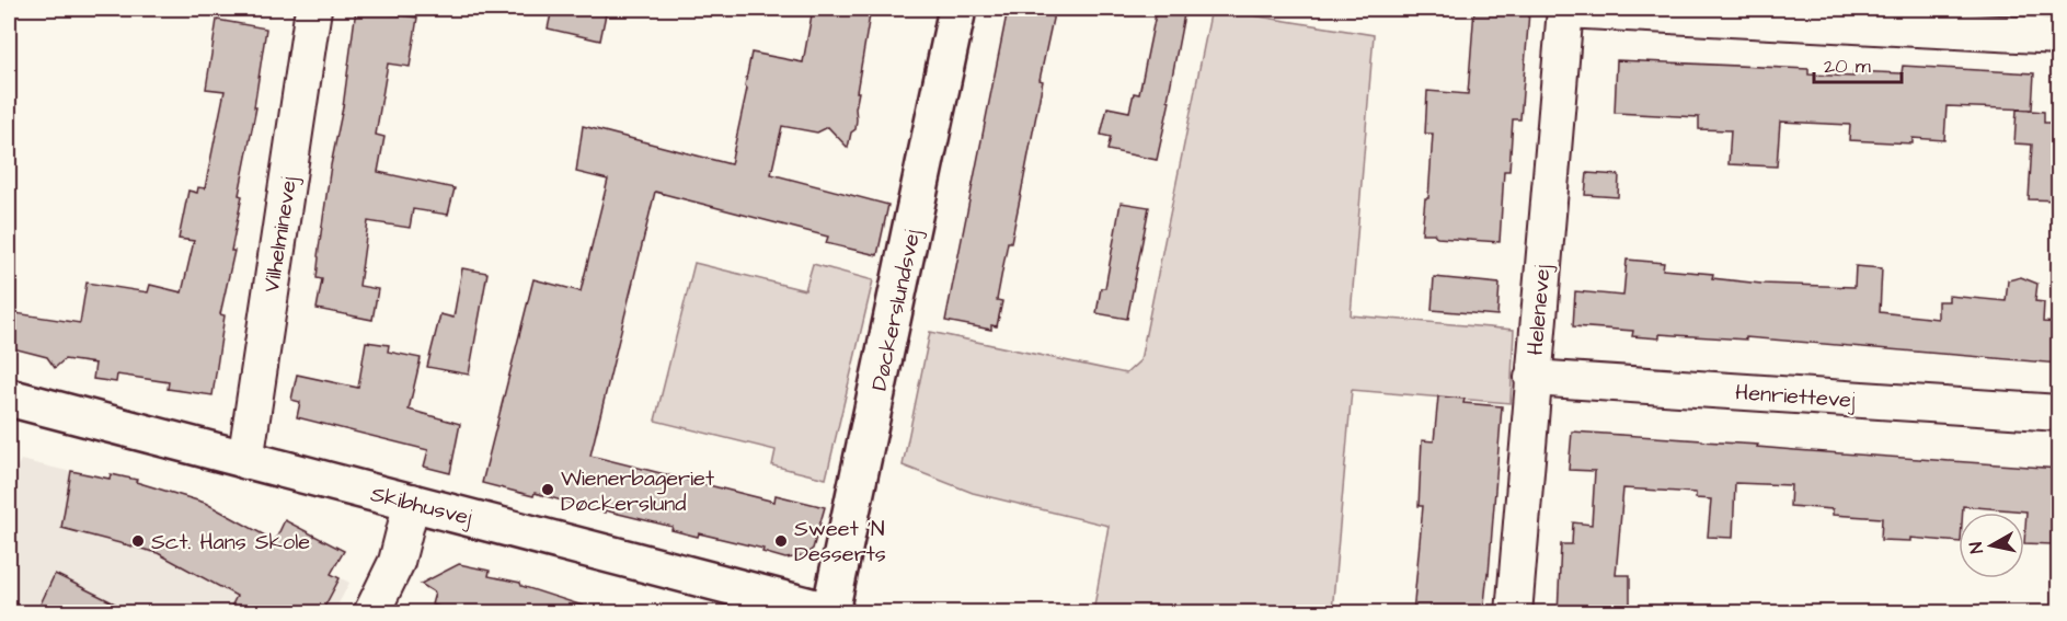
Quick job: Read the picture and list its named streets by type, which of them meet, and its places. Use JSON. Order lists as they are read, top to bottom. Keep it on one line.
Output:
{"streets":{"street":["Vilhelminevej","Døckerslundsvej","Helenevej","Henriettevej","Skibhusvej"]},"crossings":[["Vilhelminevej","Skibhusvej"],["Døckerslundsvej","Skibhusvej"],["Helenevej","Henriettevej"]],"places":["Wienerbageriet Døckerslund","Sct. Hans Skole","Sweet 'N Desserts"],"scale_bar":"20 m","north":"left"}
